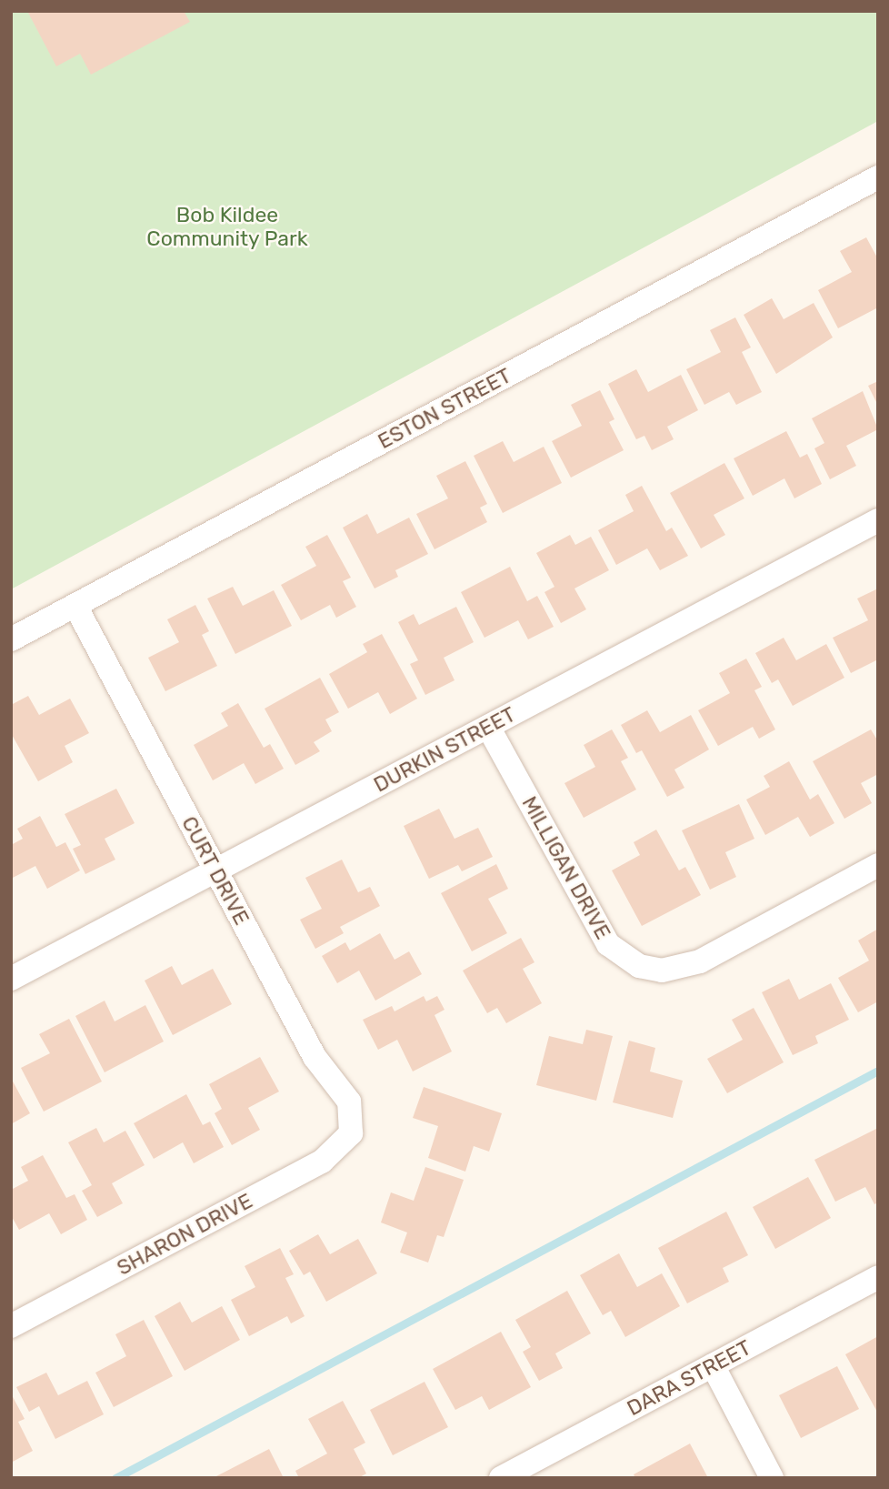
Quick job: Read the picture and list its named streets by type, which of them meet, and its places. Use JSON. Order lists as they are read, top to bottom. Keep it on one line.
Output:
{"streets":{"street":["ESTON STREET","DURKIN STREET","MILLIGAN DRIVE","CURT DRIVE","SHARON DRIVE","DARA STREET"]},"crossings":[["ESTON STREET","CURT DRIVE"],["DURKIN STREET","MILLIGAN DRIVE"],["DURKIN STREET","CURT DRIVE"],["CURT DRIVE","SHARON DRIVE"]],"parks":["Bob Kildee Community Park"]}
